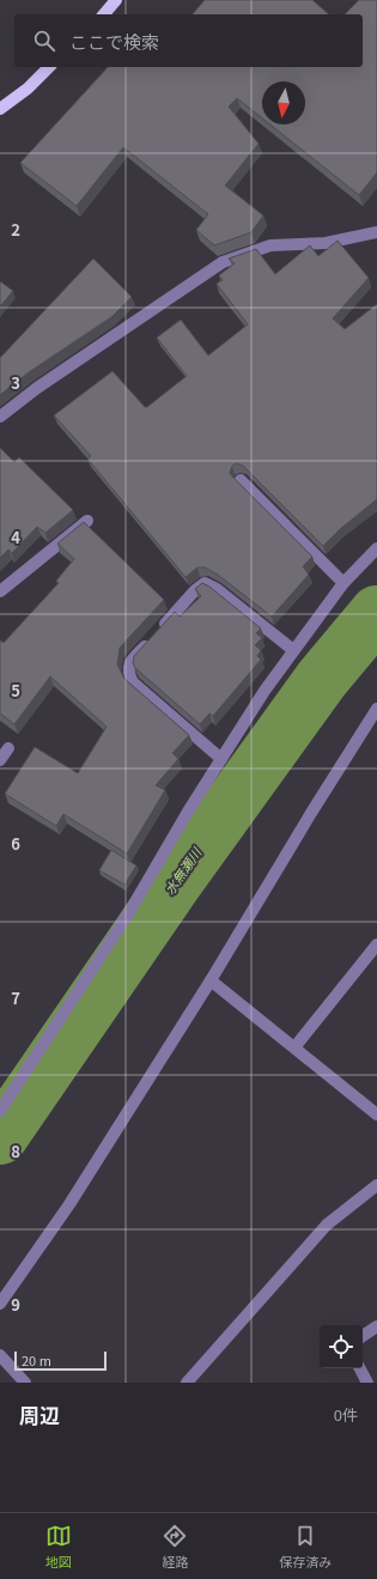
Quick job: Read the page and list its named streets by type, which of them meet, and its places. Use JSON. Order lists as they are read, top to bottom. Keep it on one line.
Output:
{"water":["水無瀬川"],"scale_bar":"20 m","north":"bottom","page":{"search":"ここで検索","scale":"20 m","heading":["周辺","0件"],"nav":["地図","経路","保存済み"]},"grid":{"rows":["2","3","4","5","6","7","8","9"]}}
